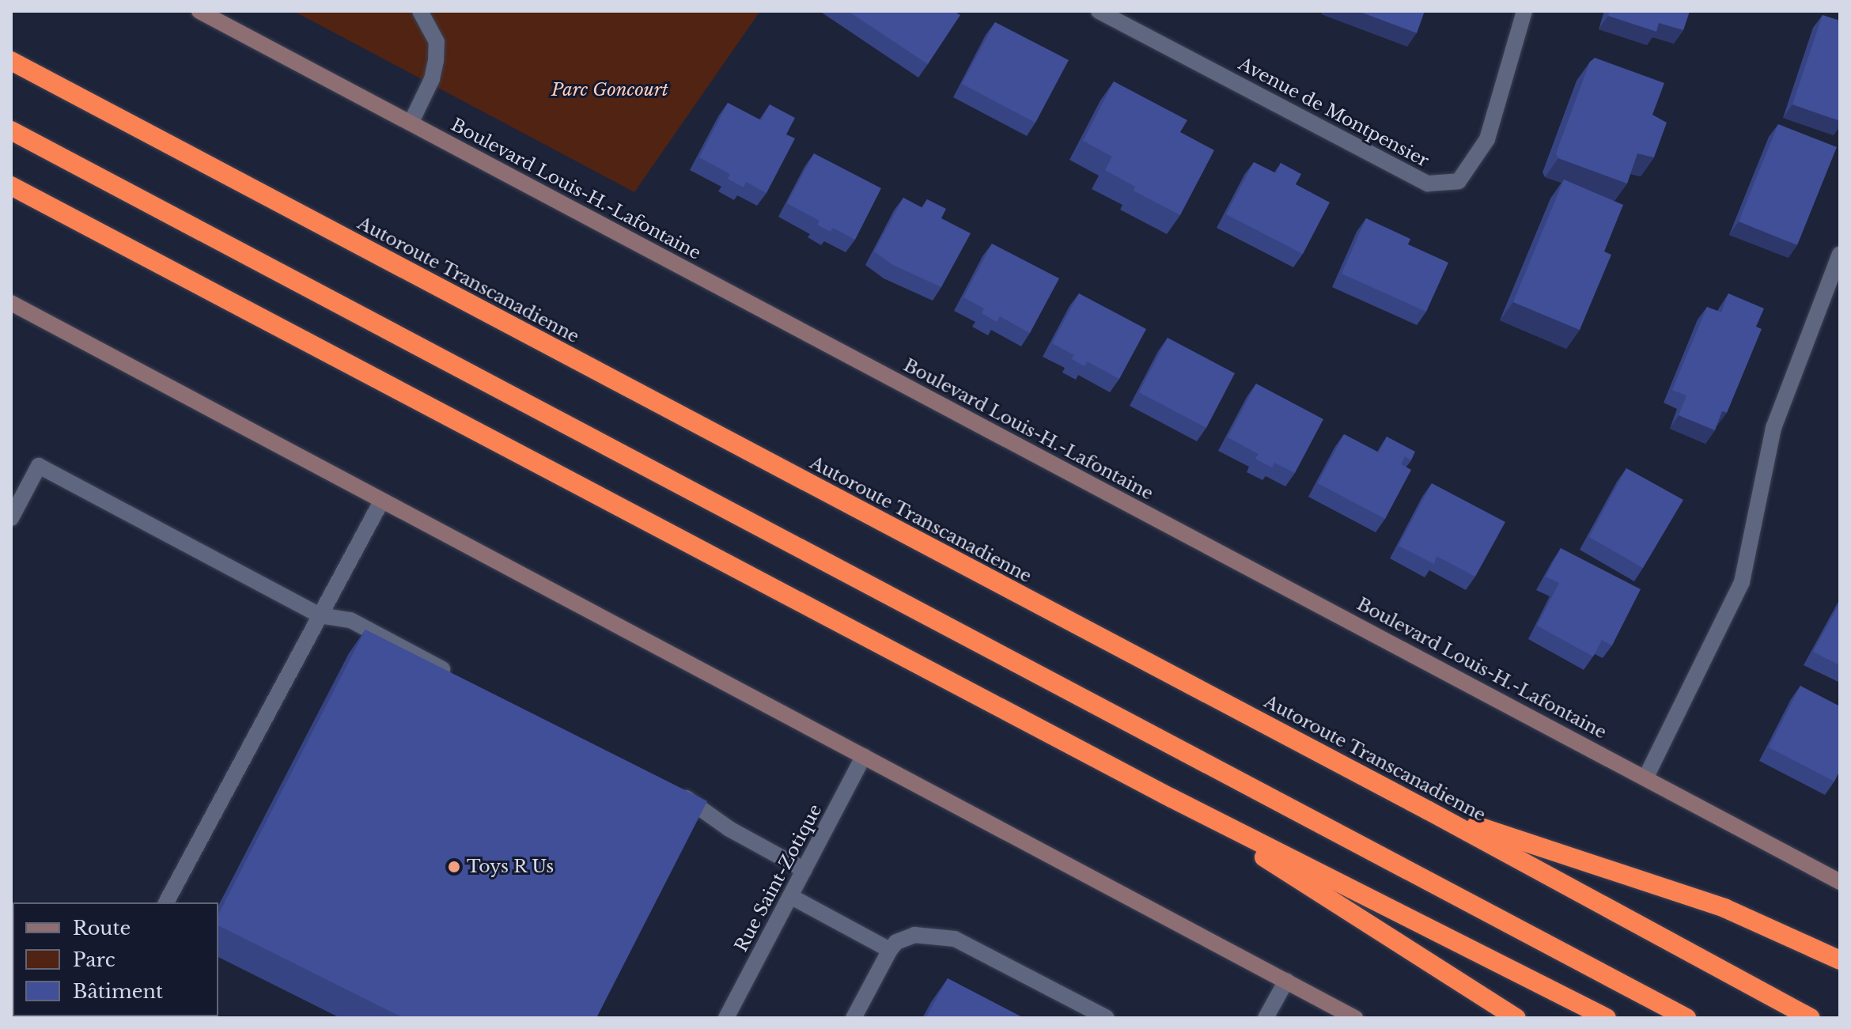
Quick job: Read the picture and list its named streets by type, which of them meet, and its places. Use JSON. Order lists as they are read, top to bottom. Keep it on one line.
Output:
{"streets":{"highway":["Autoroute Transcanadienne"],"main road":["Boulevard Louis-H.-Lafontaine"],"street":["Avenue de Montpensier","Rue Saint-Zotique"]},"parks":["Parc Goncourt"],"places":["Toys R Us"],"legend":["Route","Parc","Bâtiment"]}
